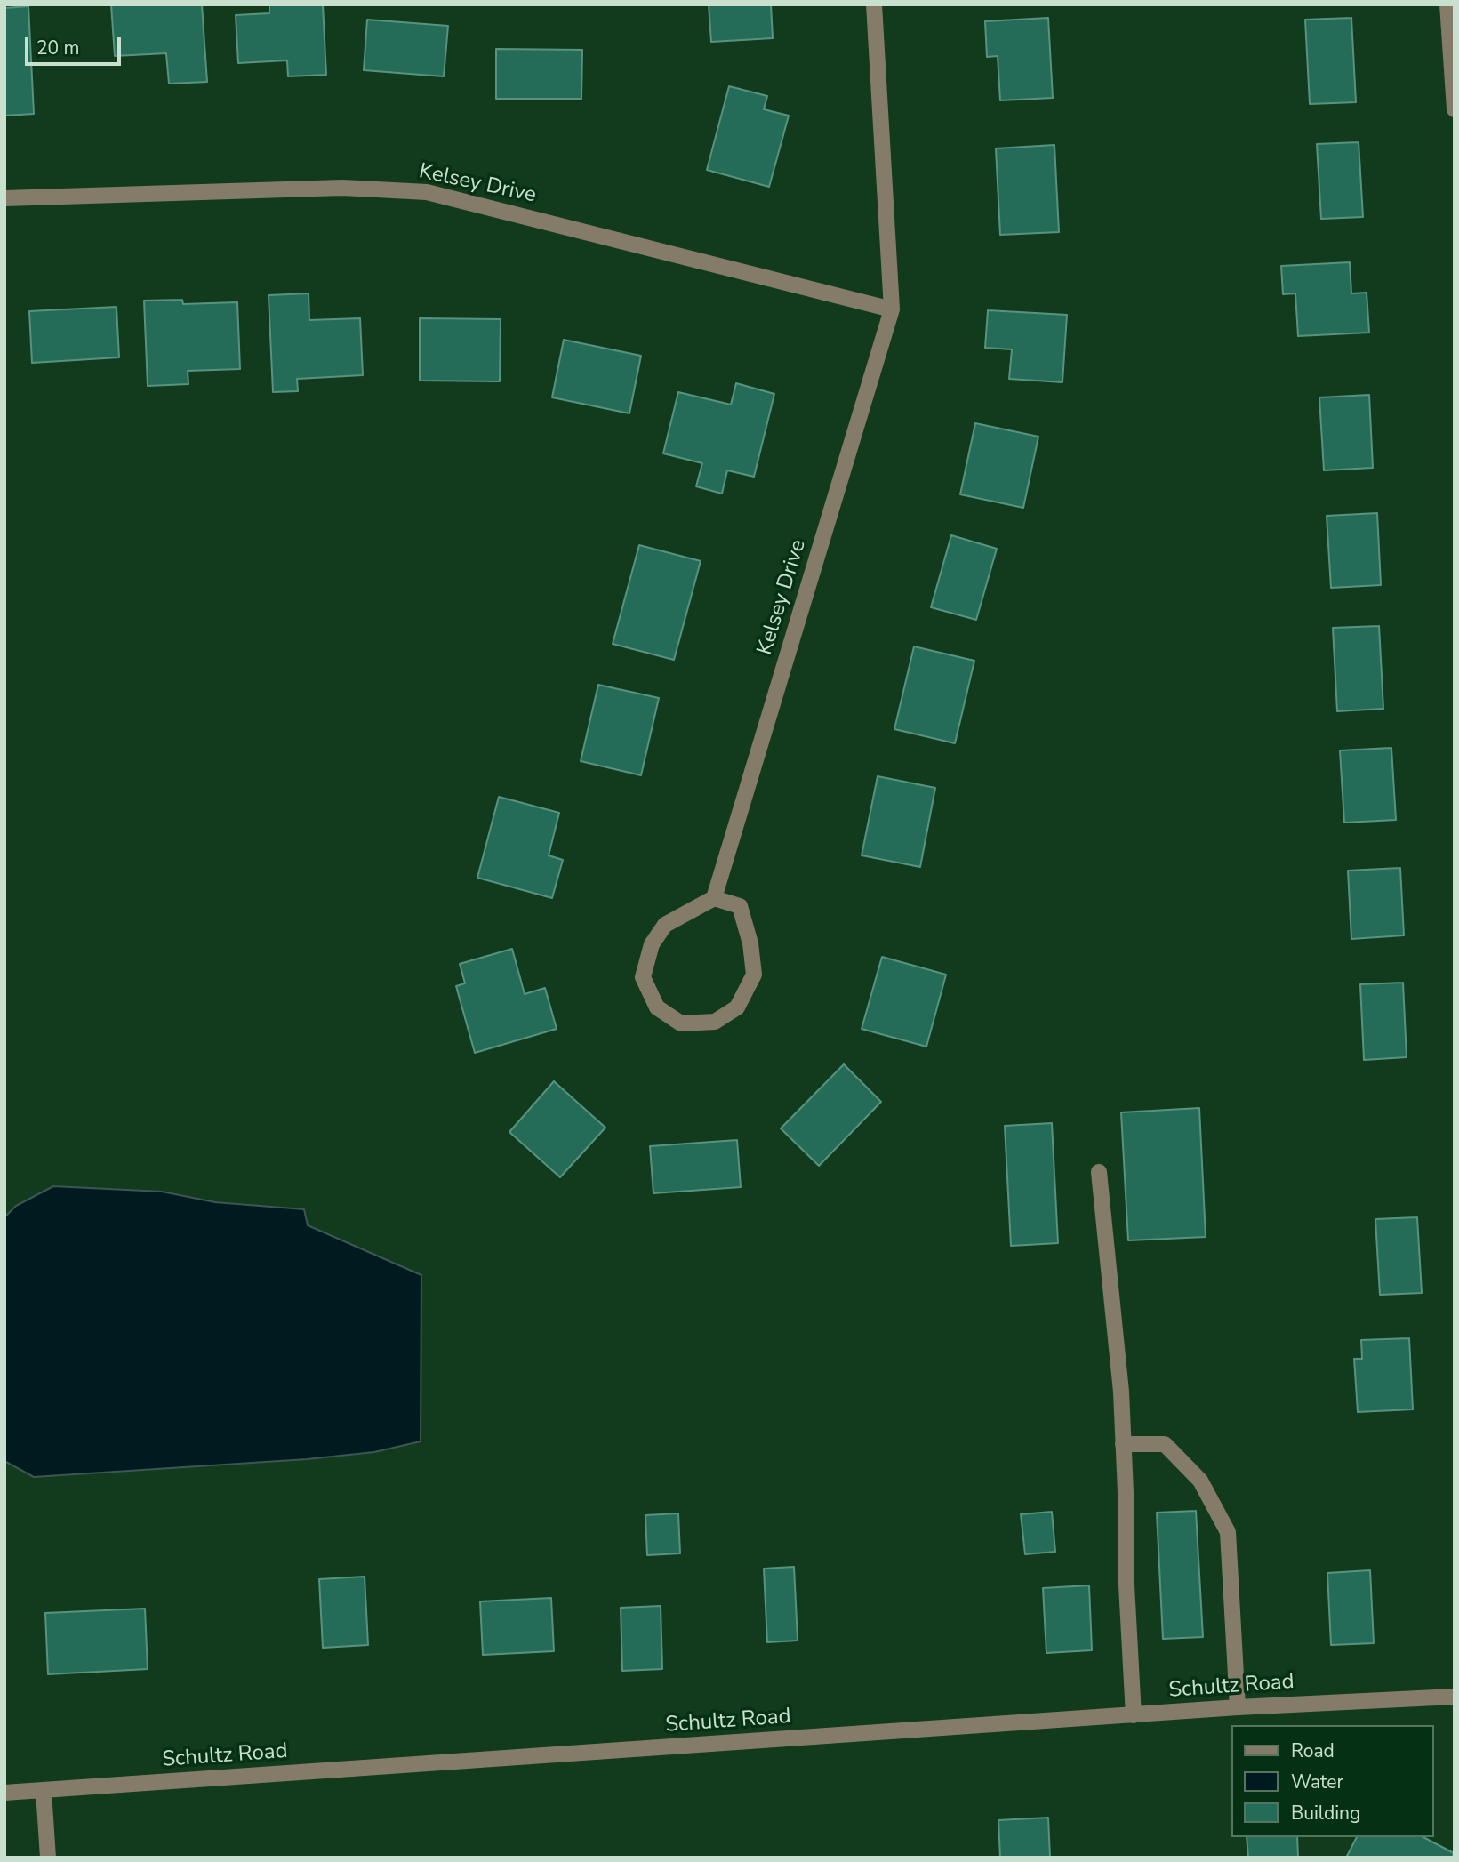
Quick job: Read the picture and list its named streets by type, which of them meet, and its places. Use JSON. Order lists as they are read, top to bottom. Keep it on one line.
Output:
{"streets":{"street":["Kelsey Drive","Schultz Road"]},"legend":["Road","Water","Building"],"scale_bar":"20 m"}
